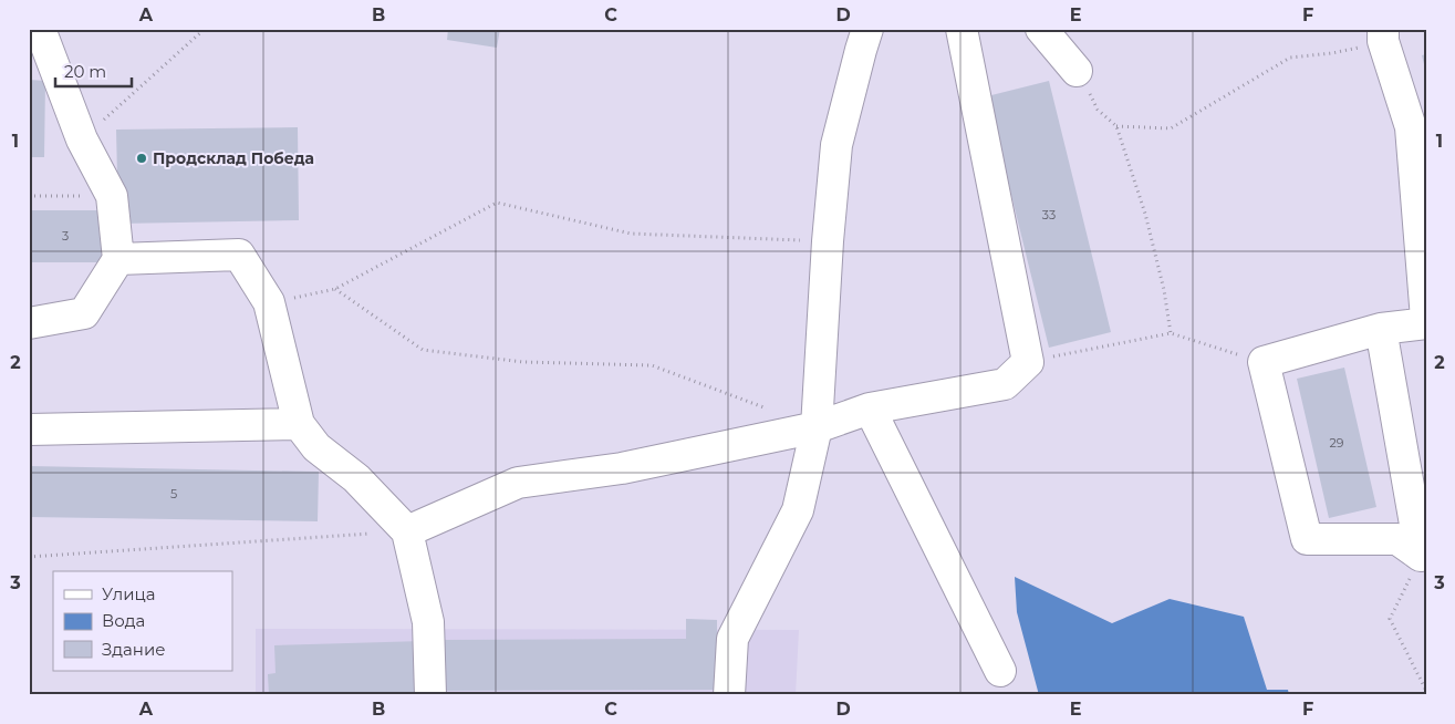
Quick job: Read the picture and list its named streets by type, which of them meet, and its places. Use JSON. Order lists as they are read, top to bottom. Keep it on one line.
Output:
{"places":["Продсклад Победа"],"house_numbers":["33","3","29","5"],"legend":["Улица","Вода","Здание"],"scale_bar":"20 m","grid":{"columns":["A","B","C","D","E","F"],"rows":["1","2","3"]}}
